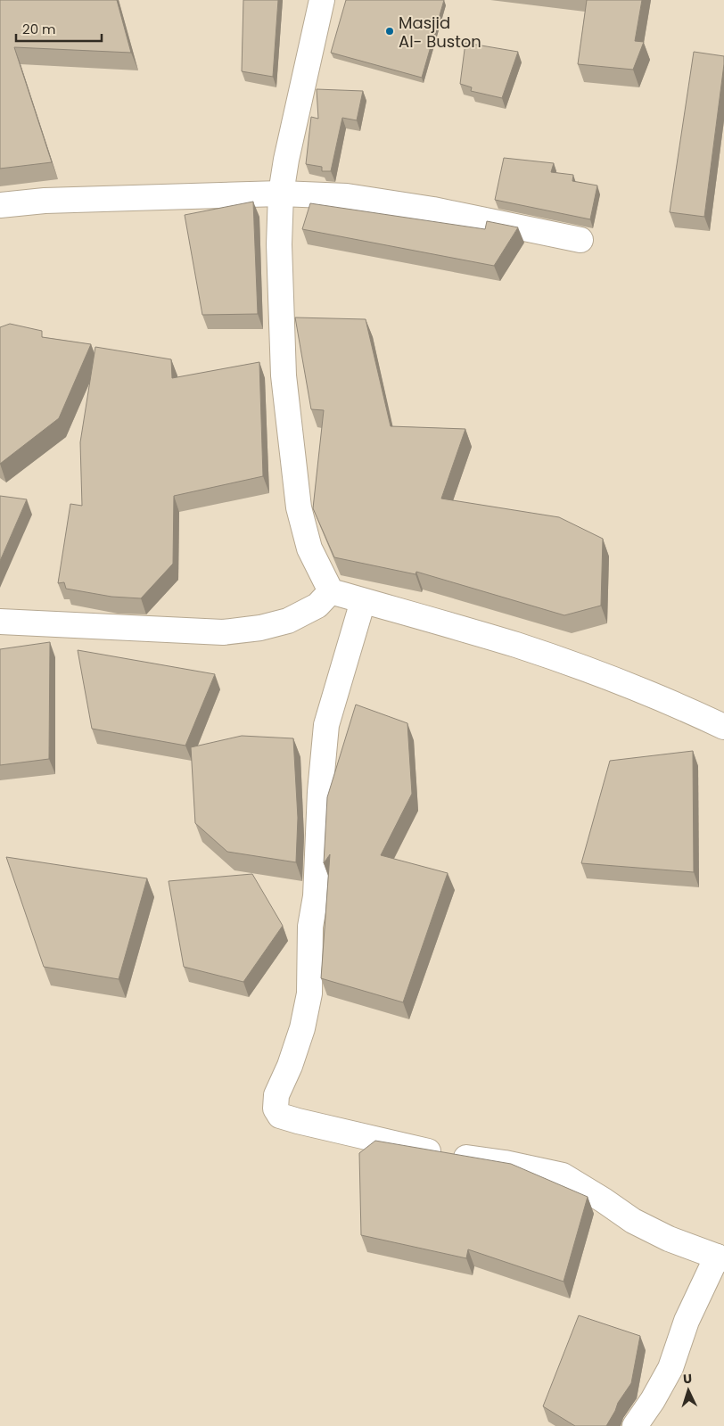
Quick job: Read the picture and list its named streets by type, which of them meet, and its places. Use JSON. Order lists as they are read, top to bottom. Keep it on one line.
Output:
{"places":["Masjid Al- Buston"],"scale_bar":"20 m","north":"top"}
